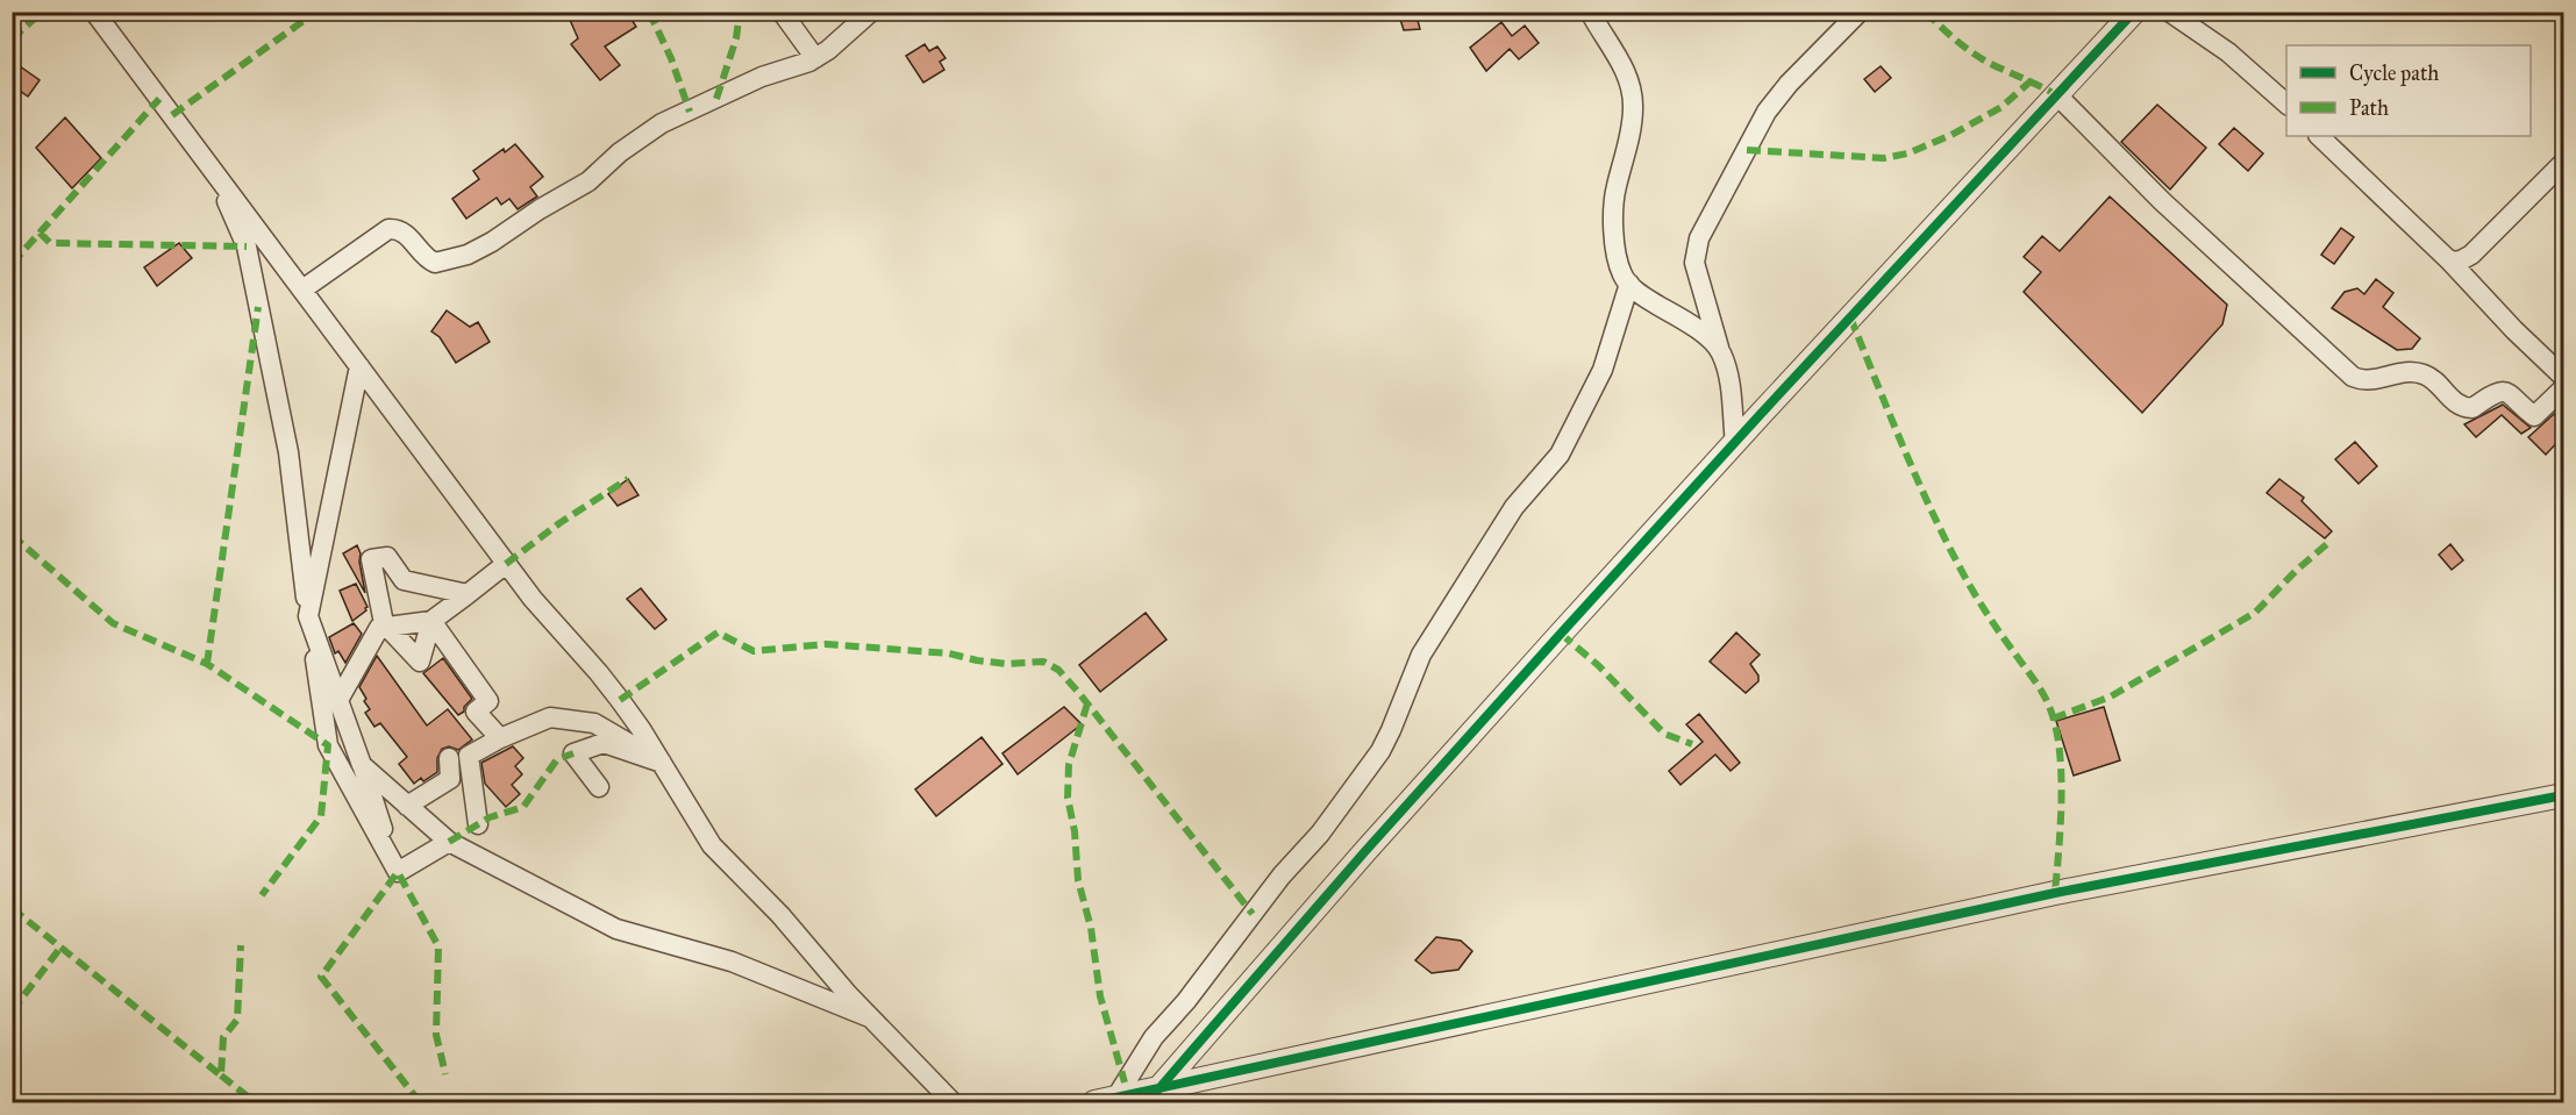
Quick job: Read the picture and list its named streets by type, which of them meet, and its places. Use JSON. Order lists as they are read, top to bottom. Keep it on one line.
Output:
{"legend":["Cycle path","Path"]}
